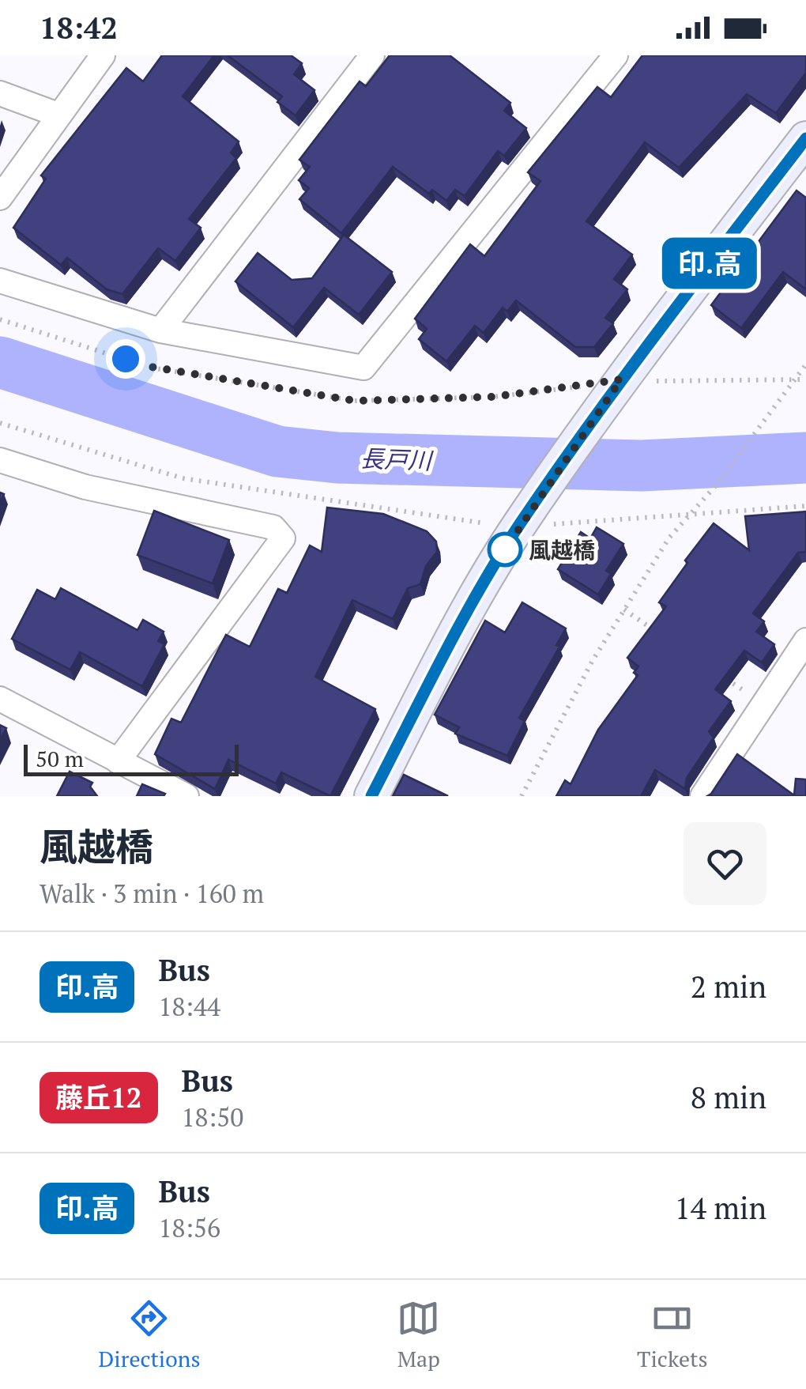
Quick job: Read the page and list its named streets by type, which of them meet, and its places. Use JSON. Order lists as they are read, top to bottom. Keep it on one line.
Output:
{"water":["長戸川"],"places":["風越橋"],"lines":["bus line 印.高"],"scale_bar":"50 m","page":{"status":"18:42","on_map":"印.高","scale":"50 m","heading":["風越橋","Walk · 3 min · 160 m"],"list":[{"mark":"印.高","name":"Bus","note":"18:44","value":"2 min"},{"mark":"藤丘12","name":"Bus","note":"18:50","value":"8 min"},{"mark":"印.高","name":"Bus","note":"18:56","value":"14 min"}],"tabs":["Directions","Map","Tickets"]}}
